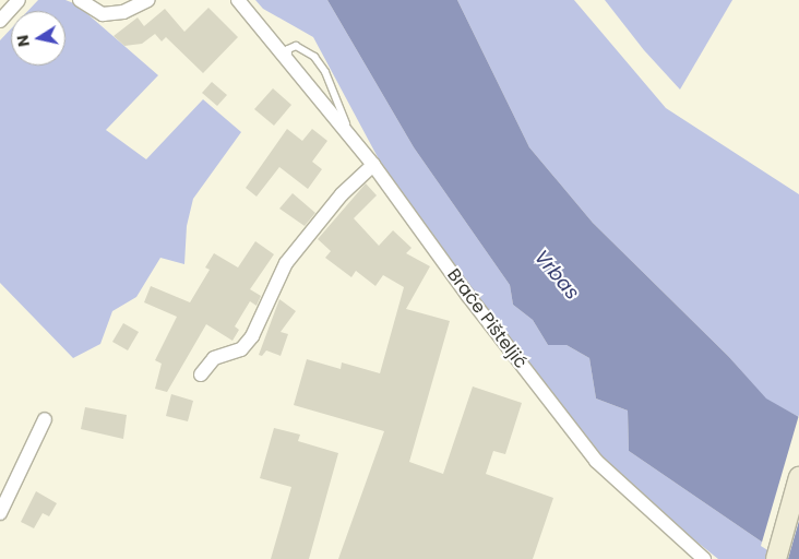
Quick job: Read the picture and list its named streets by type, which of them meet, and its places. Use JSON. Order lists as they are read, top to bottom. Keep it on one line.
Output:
{"streets":{"street":["Braće Pišteljić"]},"water":["Vrbas"],"north":"left"}
